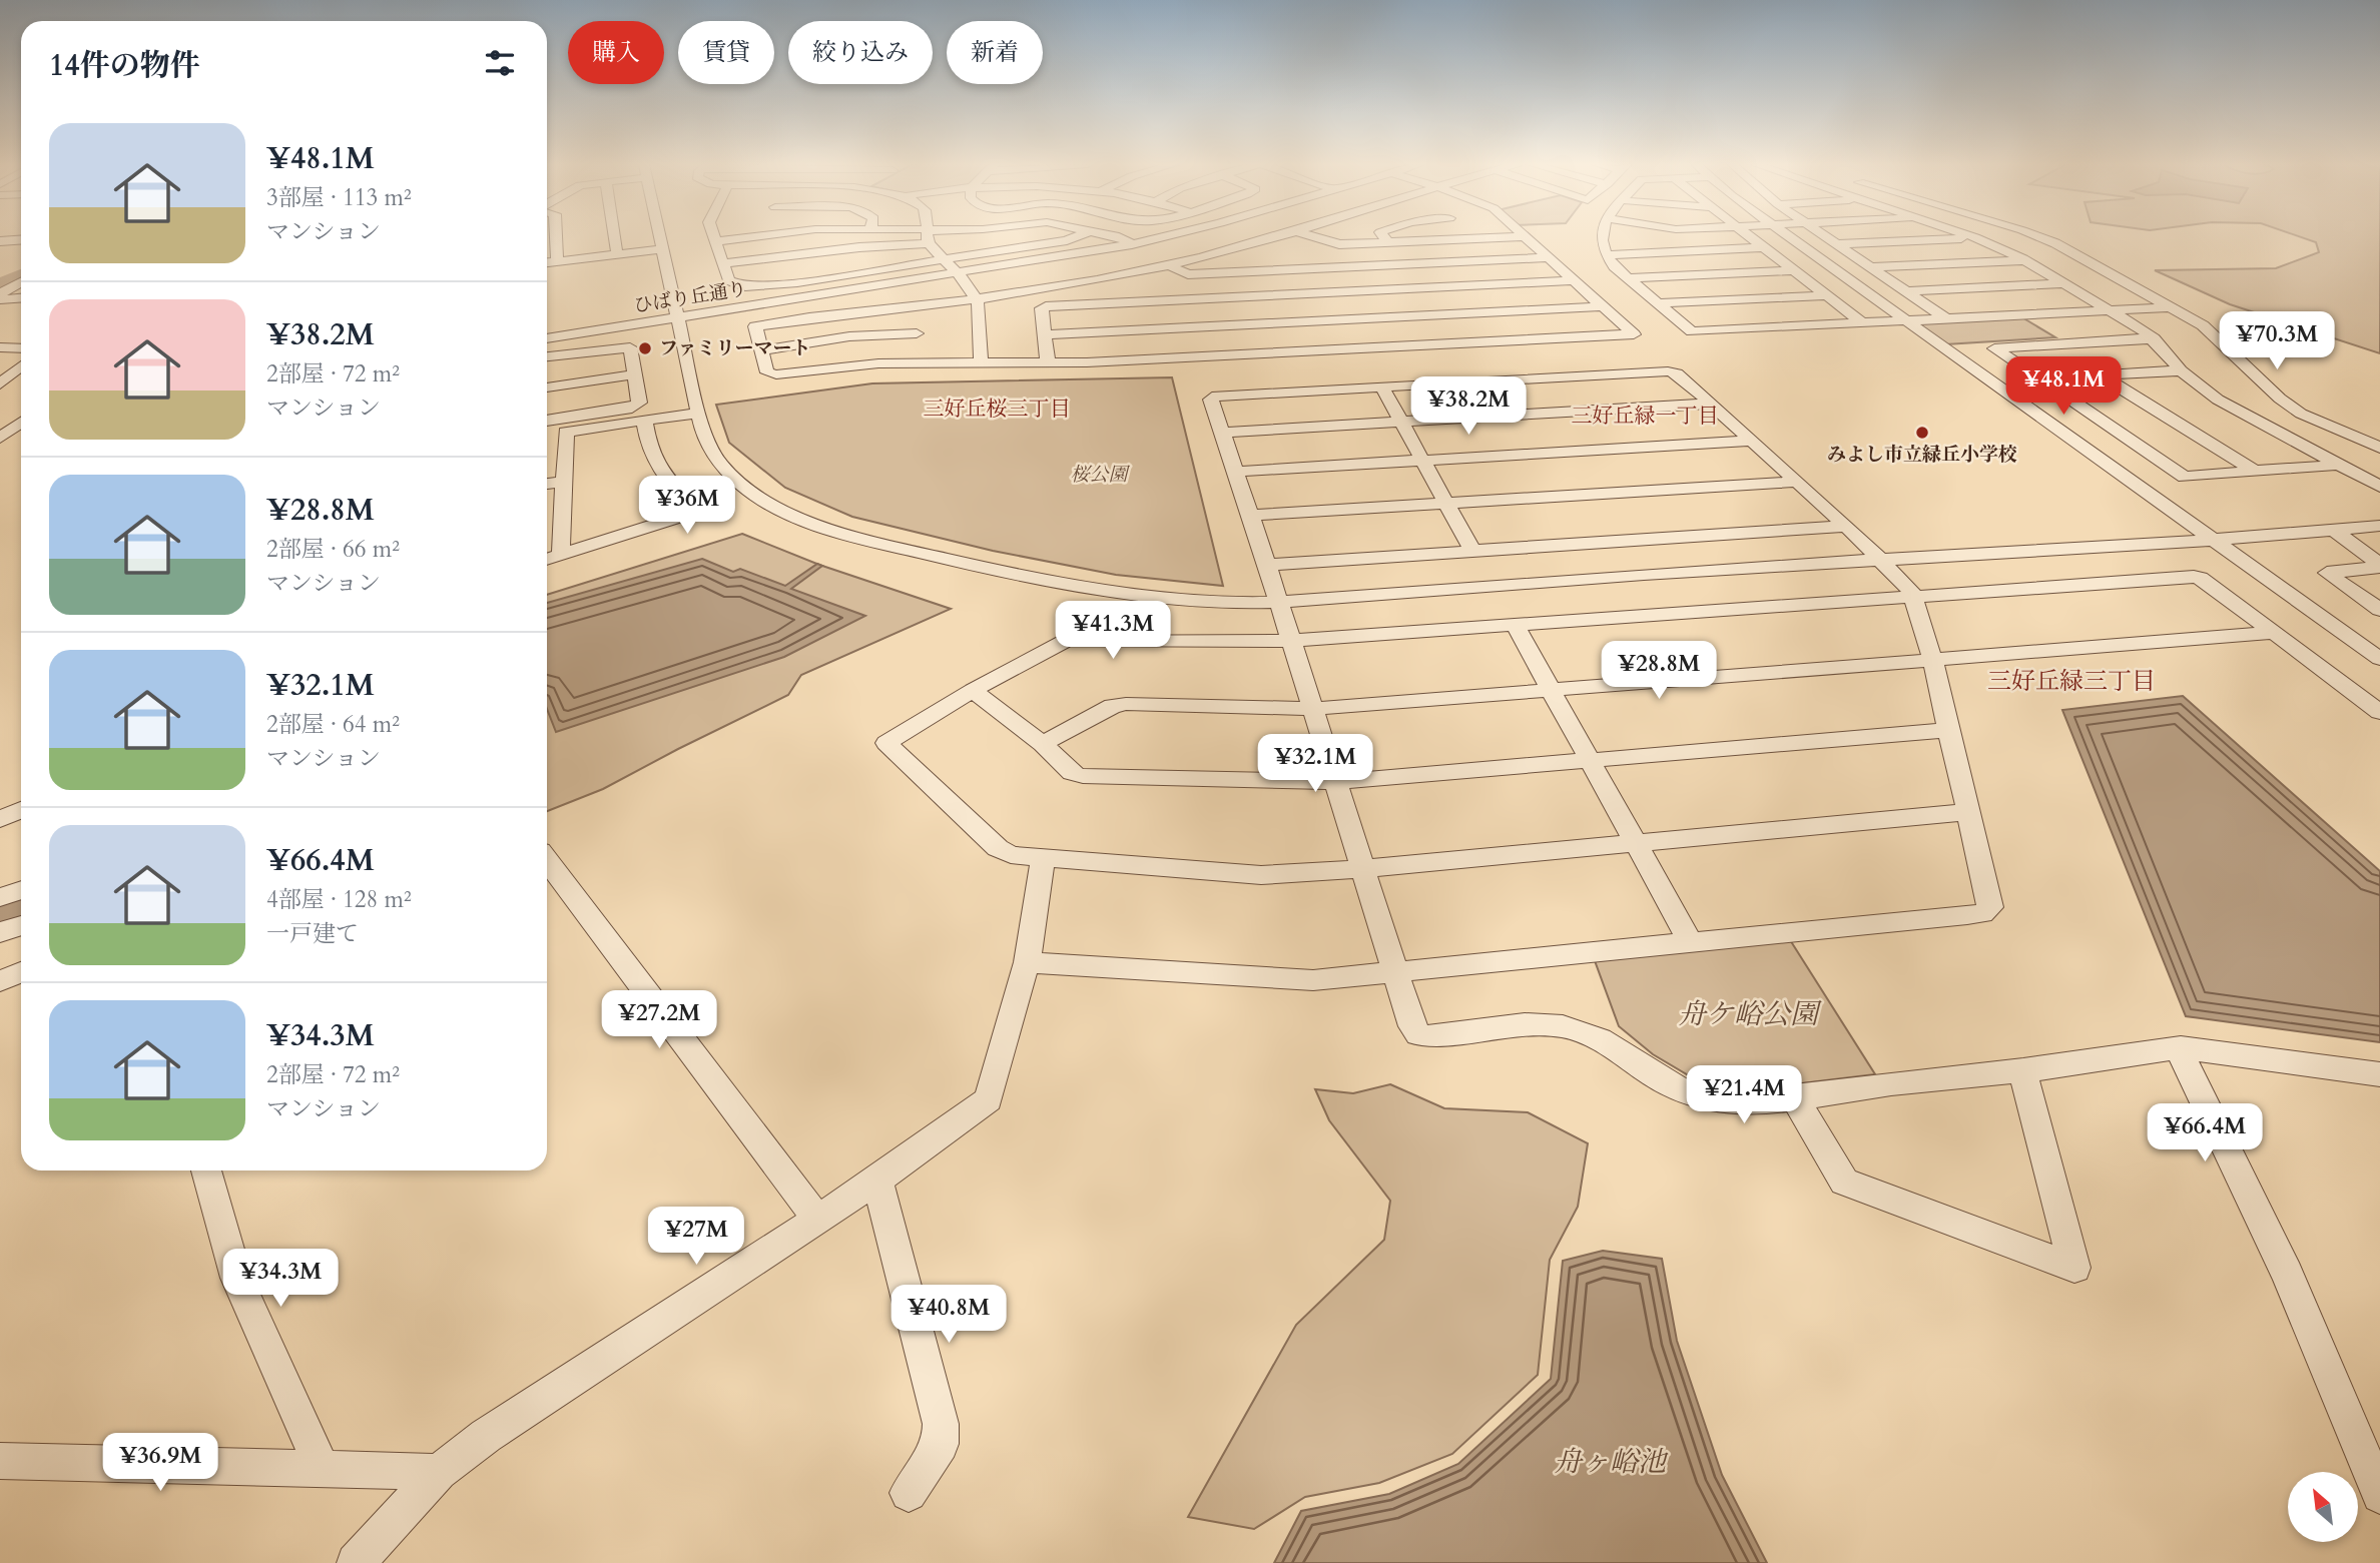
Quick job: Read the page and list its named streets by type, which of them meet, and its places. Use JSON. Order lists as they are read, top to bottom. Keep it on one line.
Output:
{"streets":{"street":["ひばり丘通り"]},"districts":["三好丘桜三丁目","三好丘緑一丁目","三好丘緑三丁目"],"water":["舟ヶ峪池"],"parks":["桜公園","舟ケ峪公園"],"places":["ファミリーマート","みよし市立緑丘小学校"],"north":"top left","page":{"chip":["購入","賃貸","絞り込み","新着"],"heading":"14件の物件","list":[{"name":"¥48.1M","note":"3部屋 · 113 m² · マンション"},{"name":"¥38.2M","note":"2部屋 · 72 m² · マンション"},{"name":"¥28.8M","note":"2部屋 · 66 m² · マンション"},{"name":"¥32.1M","note":"2部屋 · 64 m² · マンション"},{"name":"¥66.4M","note":"4部屋 · 128 m² · 一戸建て"},{"name":"¥34.3M","note":"2部屋 · 72 m² · マンション"}],"price":["¥70.3M","¥48.1M","¥38.2M","¥36M","¥41.3M","¥28.8M","¥32.1M","¥27.2M","¥21.4M","¥66.4M","¥27M","¥34.3M","¥40.8M","¥36.9M"]}}
